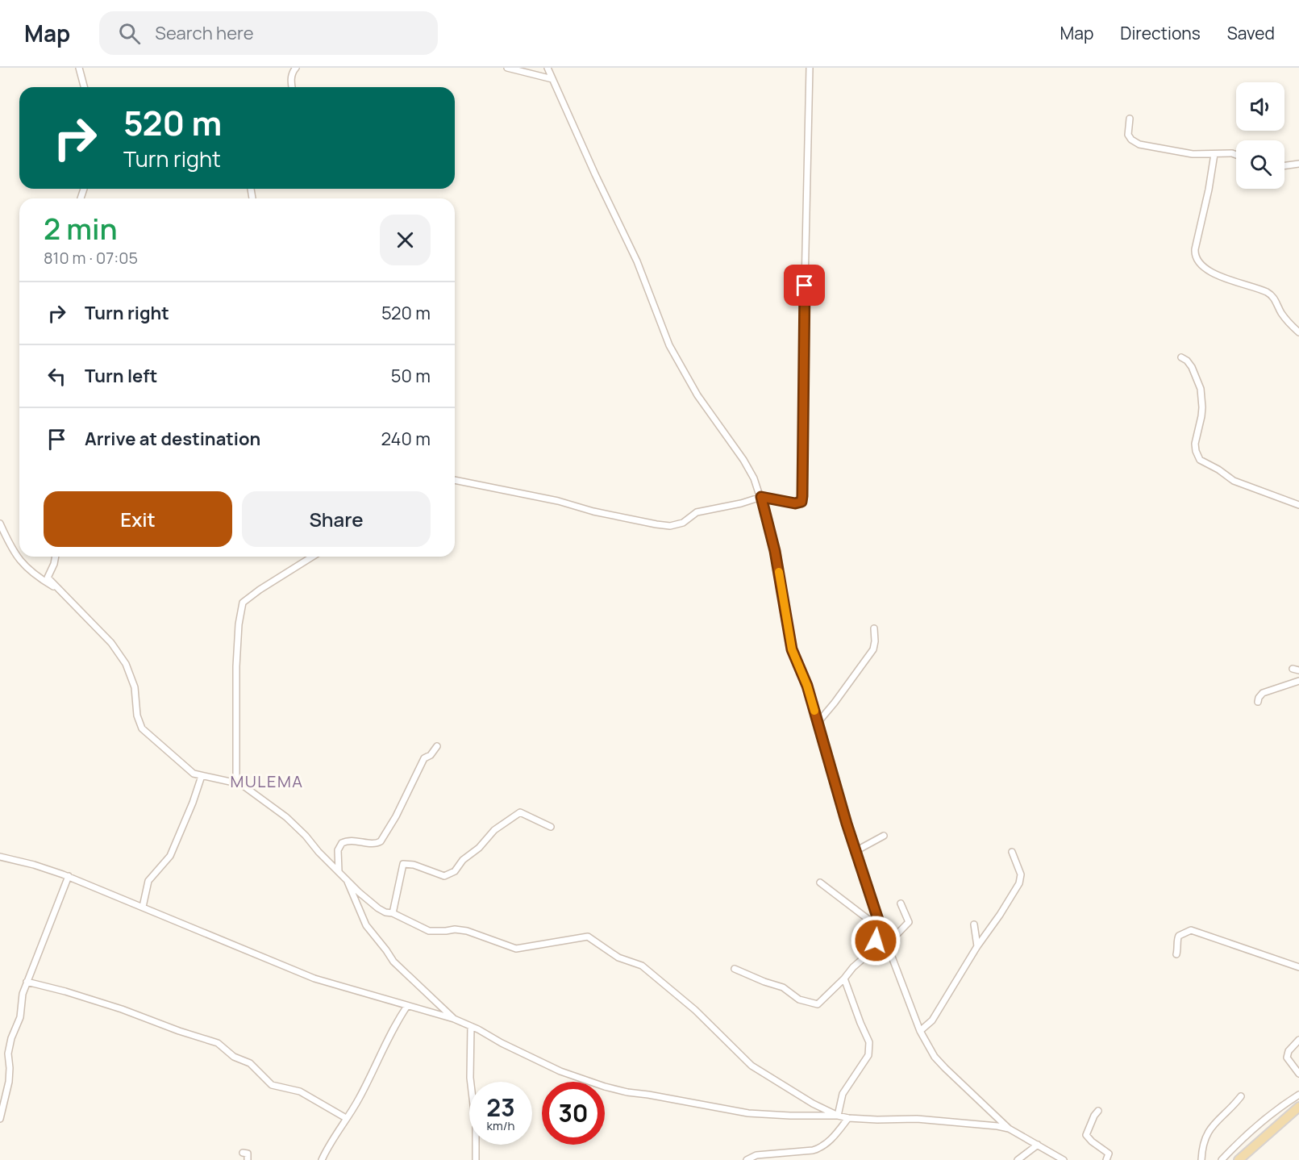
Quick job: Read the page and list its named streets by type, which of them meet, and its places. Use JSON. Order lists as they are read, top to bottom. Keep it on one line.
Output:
{"districts":["MULEMA"],"page":{"header":"Map","search":"Search here","nav":["Map","Directions","Saved"],"turn":["520 m","Turn right"],"heading":["2 min","810 m · 07:05"],"list":[{"name":"Turn right","value":"520 m"},{"name":"Turn left","value":"50 m"},{"name":"Arrive at destination","value":"240 m"}],"buttons":["Exit","Share"],"speed":"23 km/h","limit":"30"}}
